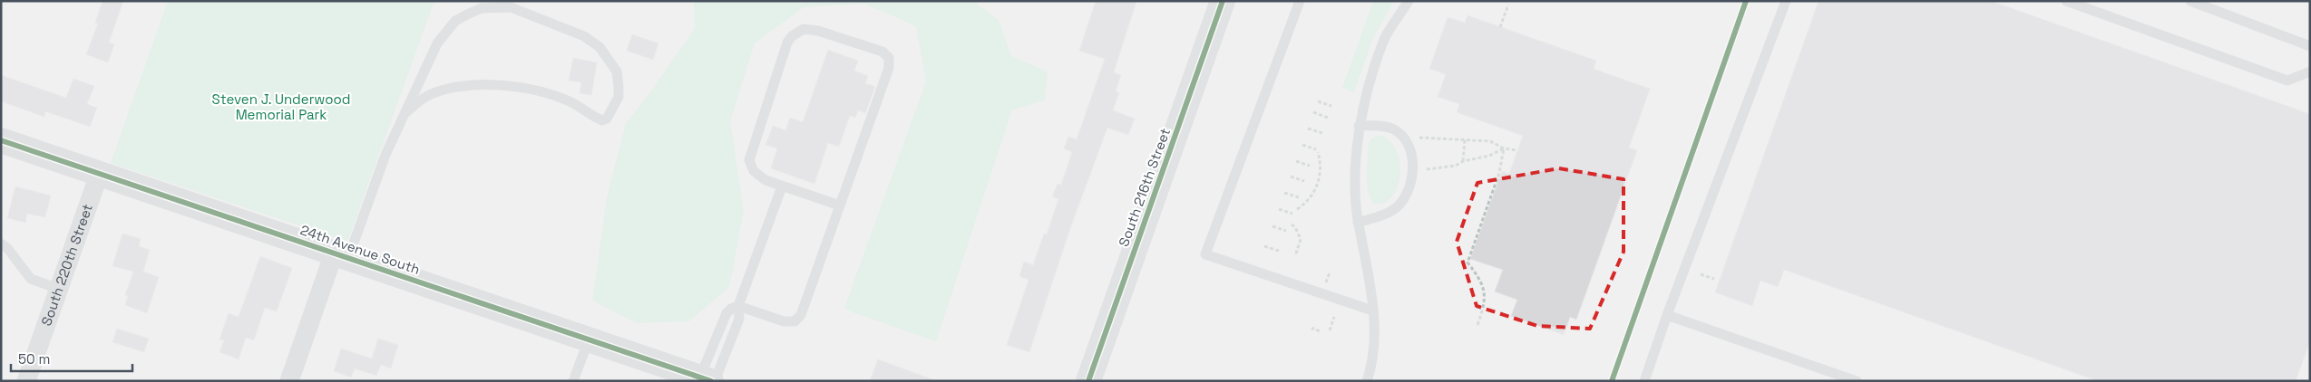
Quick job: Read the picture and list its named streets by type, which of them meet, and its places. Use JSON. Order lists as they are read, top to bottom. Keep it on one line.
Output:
{"streets":{"main road":["South 216th Street"],"street":["24th Avenue South","South 220th Street"]},"crossings":[["24th Avenue South","South 220th Street"]],"parks":["Steven J. Underwood Memorial Park"],"scale_bar":"50 m"}
